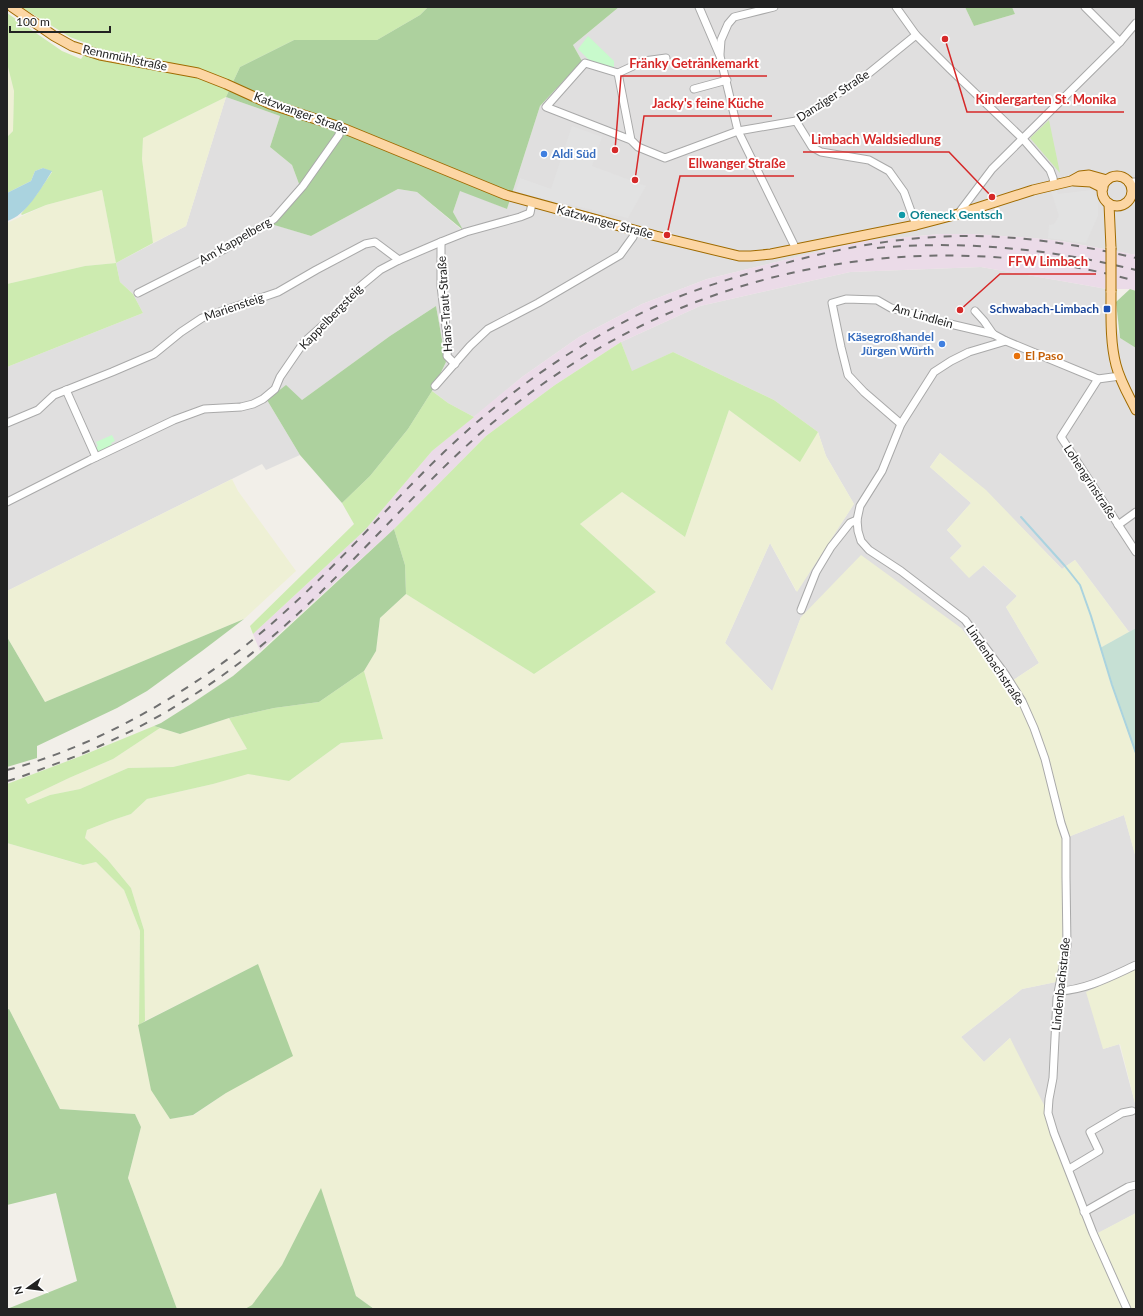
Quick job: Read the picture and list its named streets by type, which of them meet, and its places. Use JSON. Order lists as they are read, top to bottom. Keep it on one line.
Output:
{"streets":{"main road":["Rennmühlstraße","Katzwanger Straße"],"street":["Danziger Straße","Am Kappelberg","Hans-Traut-Straße","Mariensteig","Am Lindlein","Kappelbergsteig","Lohengrinstraße","Lindenbachstraße"]},"crossings":[["Rennmühlstraße","Katzwanger Straße"],["Katzwanger Straße","Am Kappelberg"],["Katzwanger Straße","Kappelbergsteig"],["Hans-Traut-Straße","Kappelbergsteig"],["Mariensteig","Kappelbergsteig"],["Am Lindlein","Lindenbachstraße"]],"places":{"other":["Kindergarten St. Monika","Fränky Getränkemarkt","Aldi Süd","Jacky's feine Küche","Limbach Waldsiedlung","Ofeneck Gentsch","Ellwanger Straße","FFW Limbach","Käsegroßhandel Jürgen Würth","El Paso"],"transit":["Schwabach-Limbach"]},"scale_bar":"100 m","north":"left"}
